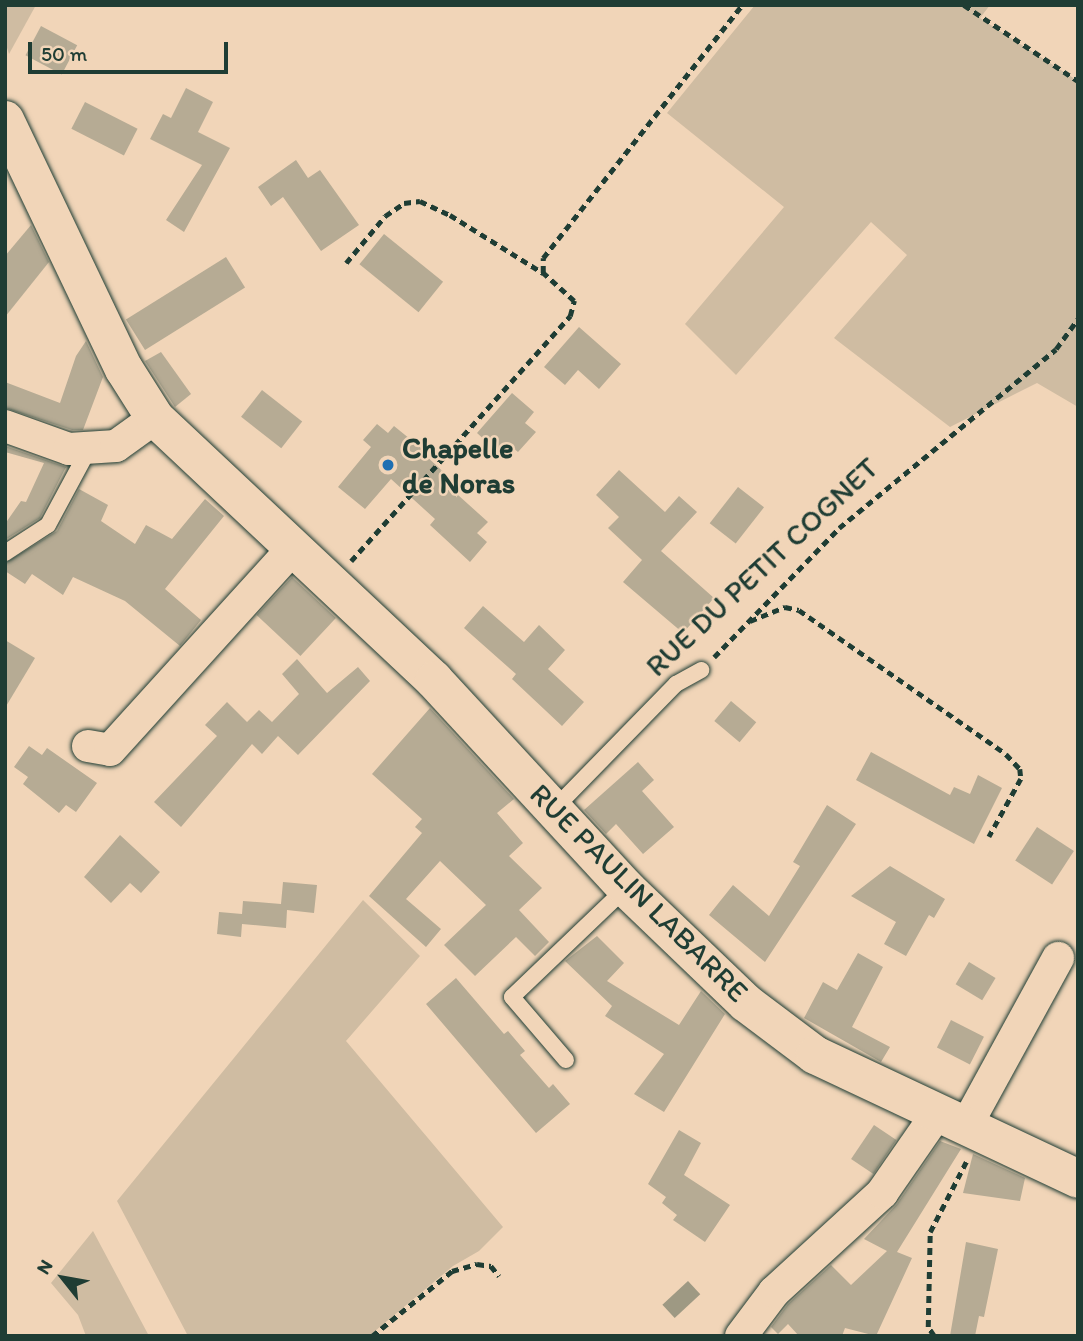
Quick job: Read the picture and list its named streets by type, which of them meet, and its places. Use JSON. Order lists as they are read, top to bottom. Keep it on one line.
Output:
{"streets":{"street":["RUE PAULIN LABARRE"],"lane":["RUE DU PETIT COGNET"]},"crossings":[["RUE DU PETIT COGNET","RUE PAULIN LABARRE"]],"places":["Chapelle de Noras"],"scale_bar":"50 m","north":"top left"}
